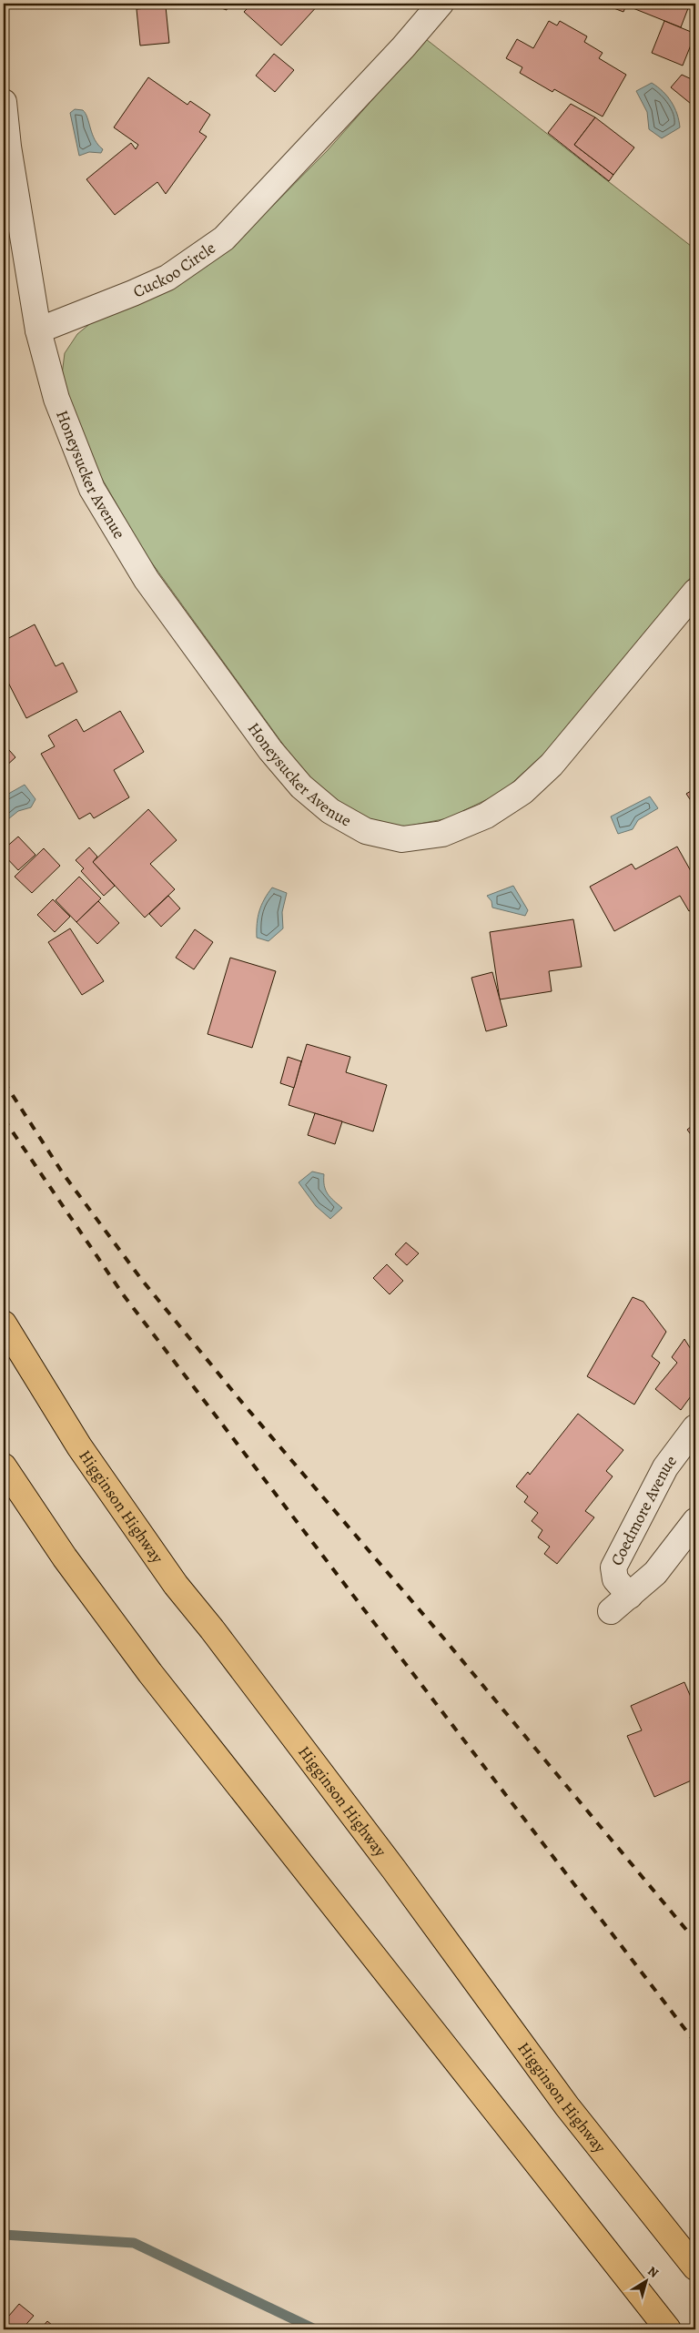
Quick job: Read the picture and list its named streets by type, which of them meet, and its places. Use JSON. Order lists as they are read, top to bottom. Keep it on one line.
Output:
{"streets":{"highway":["Higginson Highway"],"street":["Cuckoo Circle","Honeysucker Avenue","Coedmore Avenue"]},"crossings":[["Cuckoo Circle","Honeysucker Avenue"]],"north":"top right"}
